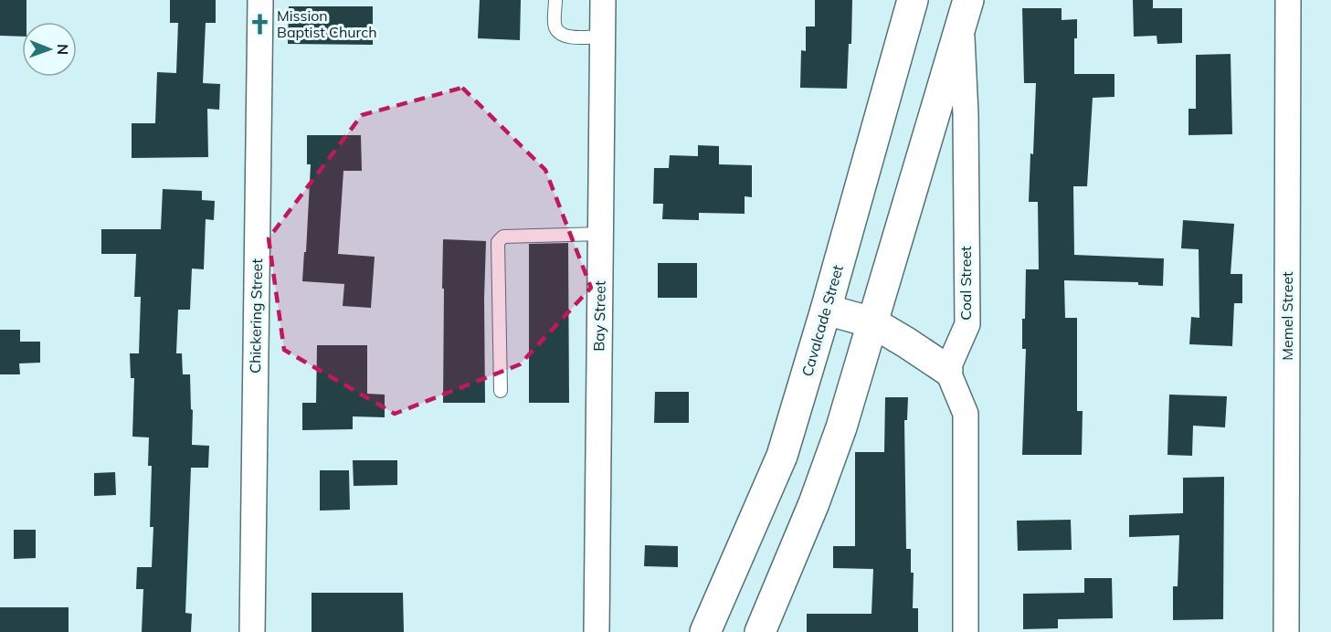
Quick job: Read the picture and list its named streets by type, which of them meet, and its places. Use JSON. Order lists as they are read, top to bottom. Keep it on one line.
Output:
{"streets":{"main road":["Cavalcade Street"],"street":["Coal Street","Chickering Street","Bay Street","Memel Street"]},"places":{"church":["Mission Baptist Church"]},"north":"right"}
